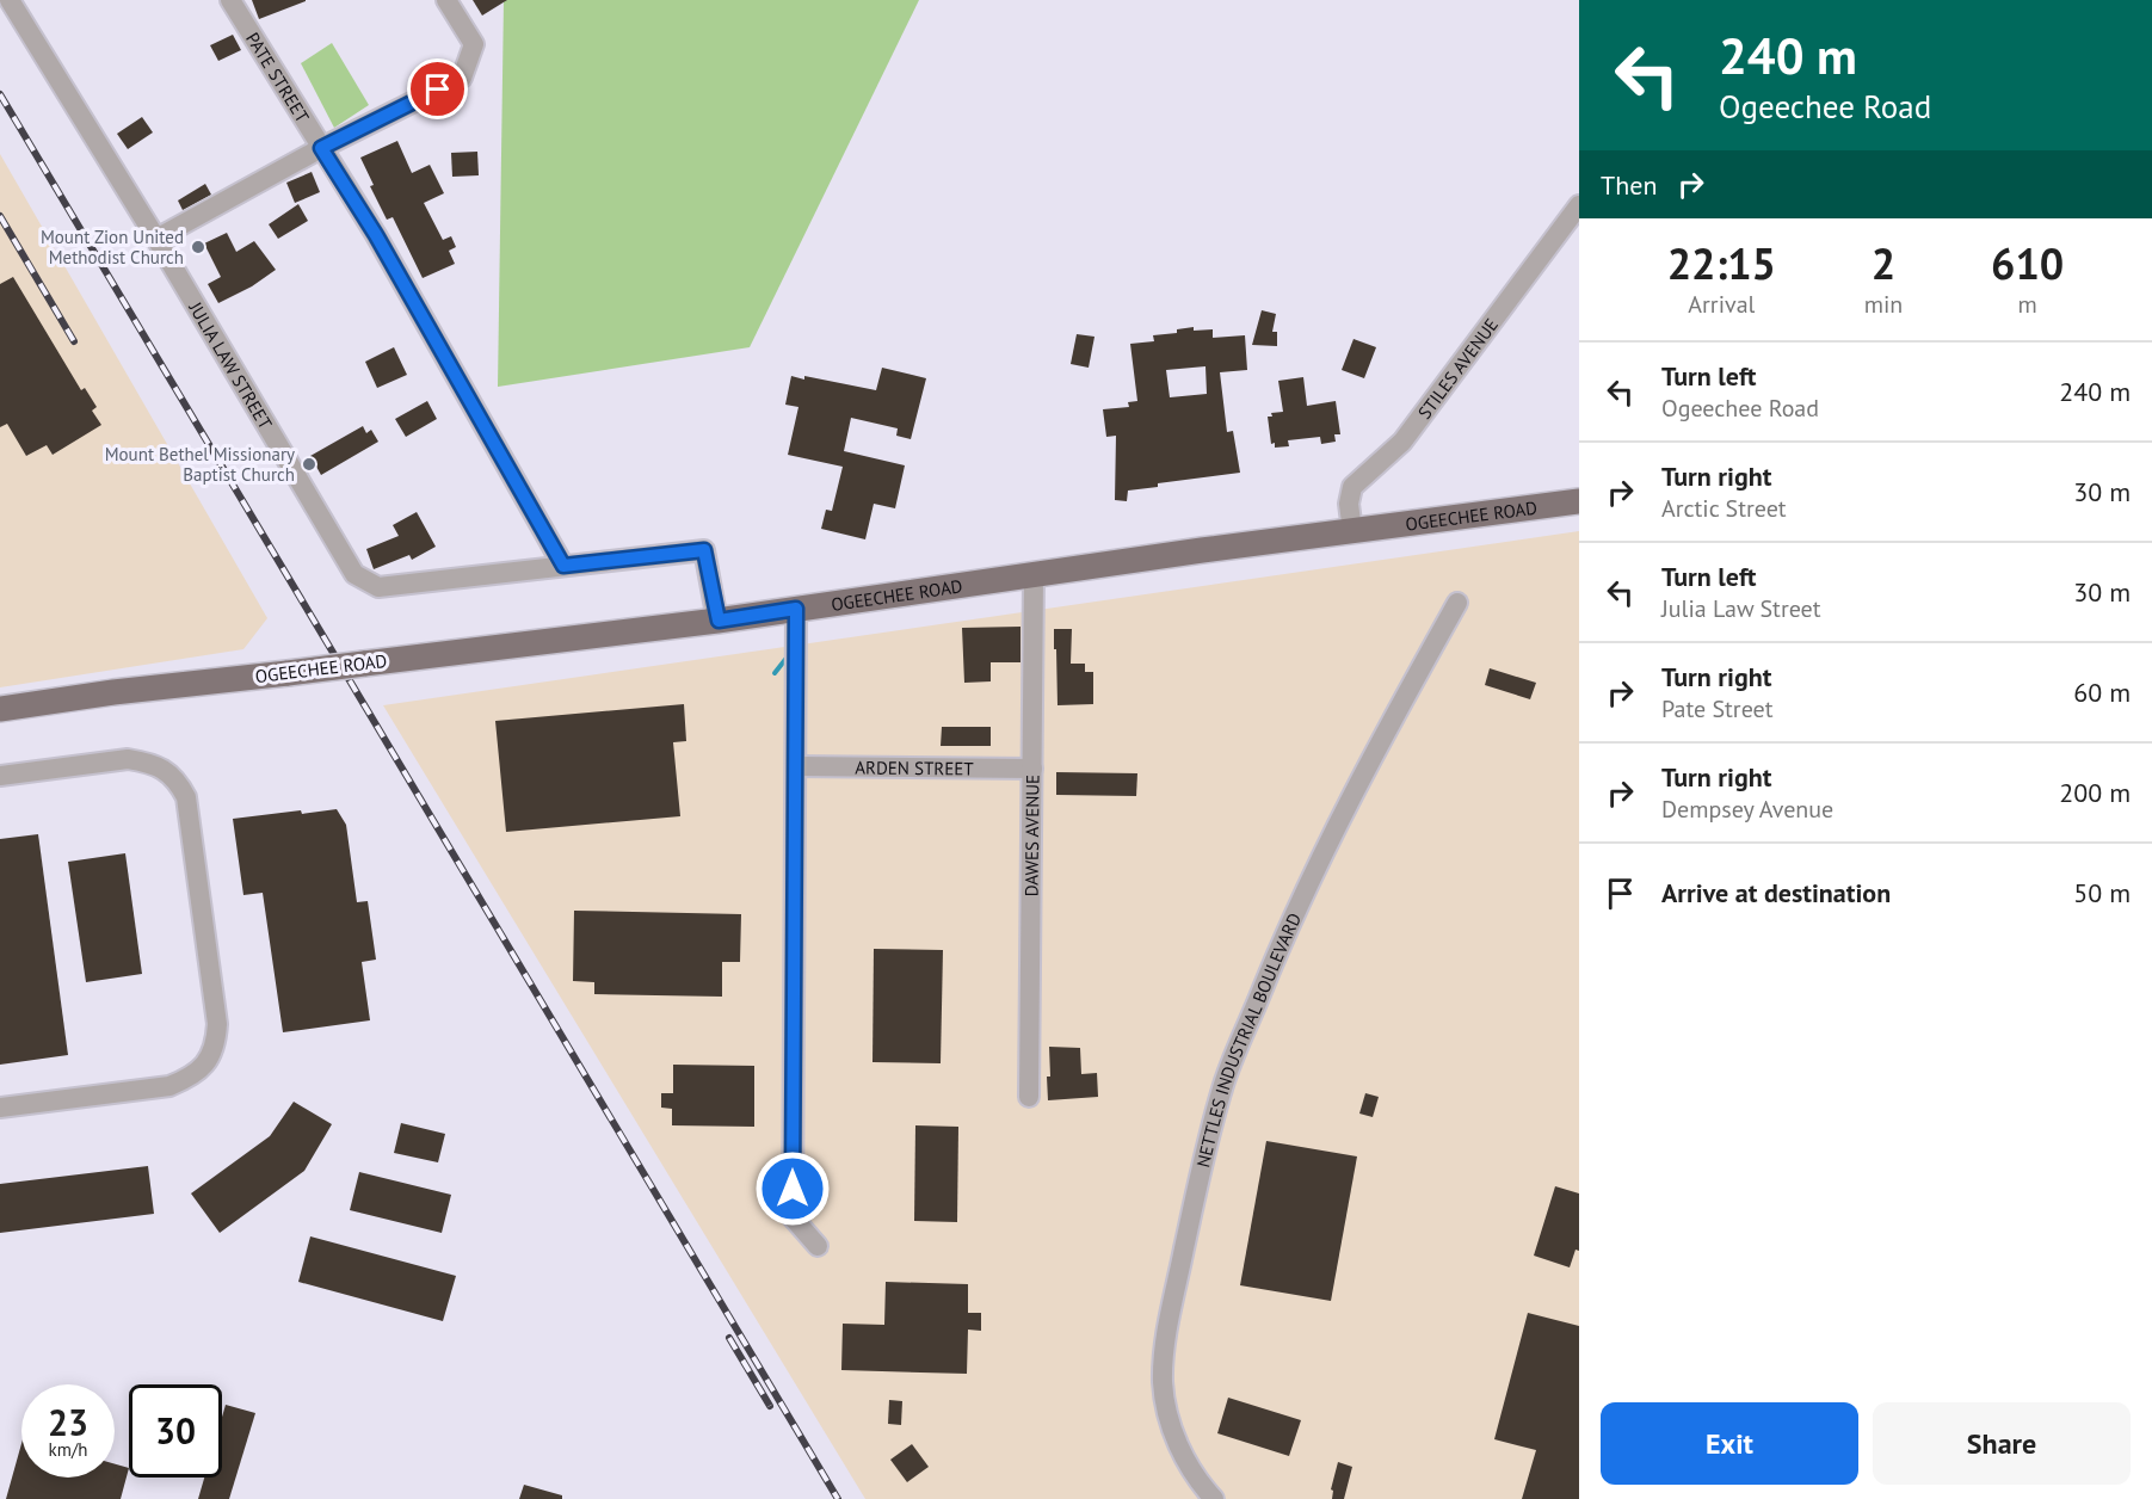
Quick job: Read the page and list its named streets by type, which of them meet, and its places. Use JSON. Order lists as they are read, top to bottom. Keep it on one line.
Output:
{"streets":{"main road":["OGEECHEE ROAD"],"street":["PATE STREET","JULIA LAW STREET","STILES AVENUE","ARDEN STREET","DAWES AVENUE","NETTLES INDUSTRIAL BOULEVARD"]},"crossings":[["PATE STREET","JULIA LAW STREET"],["JULIA LAW STREET","OGEECHEE ROAD"],["STILES AVENUE","OGEECHEE ROAD"],["OGEECHEE ROAD","DAWES AVENUE"],["ARDEN STREET","DAWES AVENUE"]],"places":["Mount Zion United Methodist Church","Mount Bethel Missionary Baptist Church"],"page":{"turn":["240 m","Ogeechee Road"],"then":"Then","eta":["22:15","Arrival","2","min","610","m"],"list":[{"name":"Turn left","note":"Ogeechee Road","value":"240 m"},{"name":"Turn right","note":"Arctic Street","value":"30 m"},{"name":"Turn left","note":"Julia Law Street","value":"30 m"},{"name":"Turn right","note":"Pate Street","value":"60 m"},{"name":"Turn right","note":"Dempsey Avenue","value":"200 m"},{"name":"Arrive at destination","value":"50 m"}],"speed":"23 km/h","limit":"30","buttons":["Exit","Share"]}}
